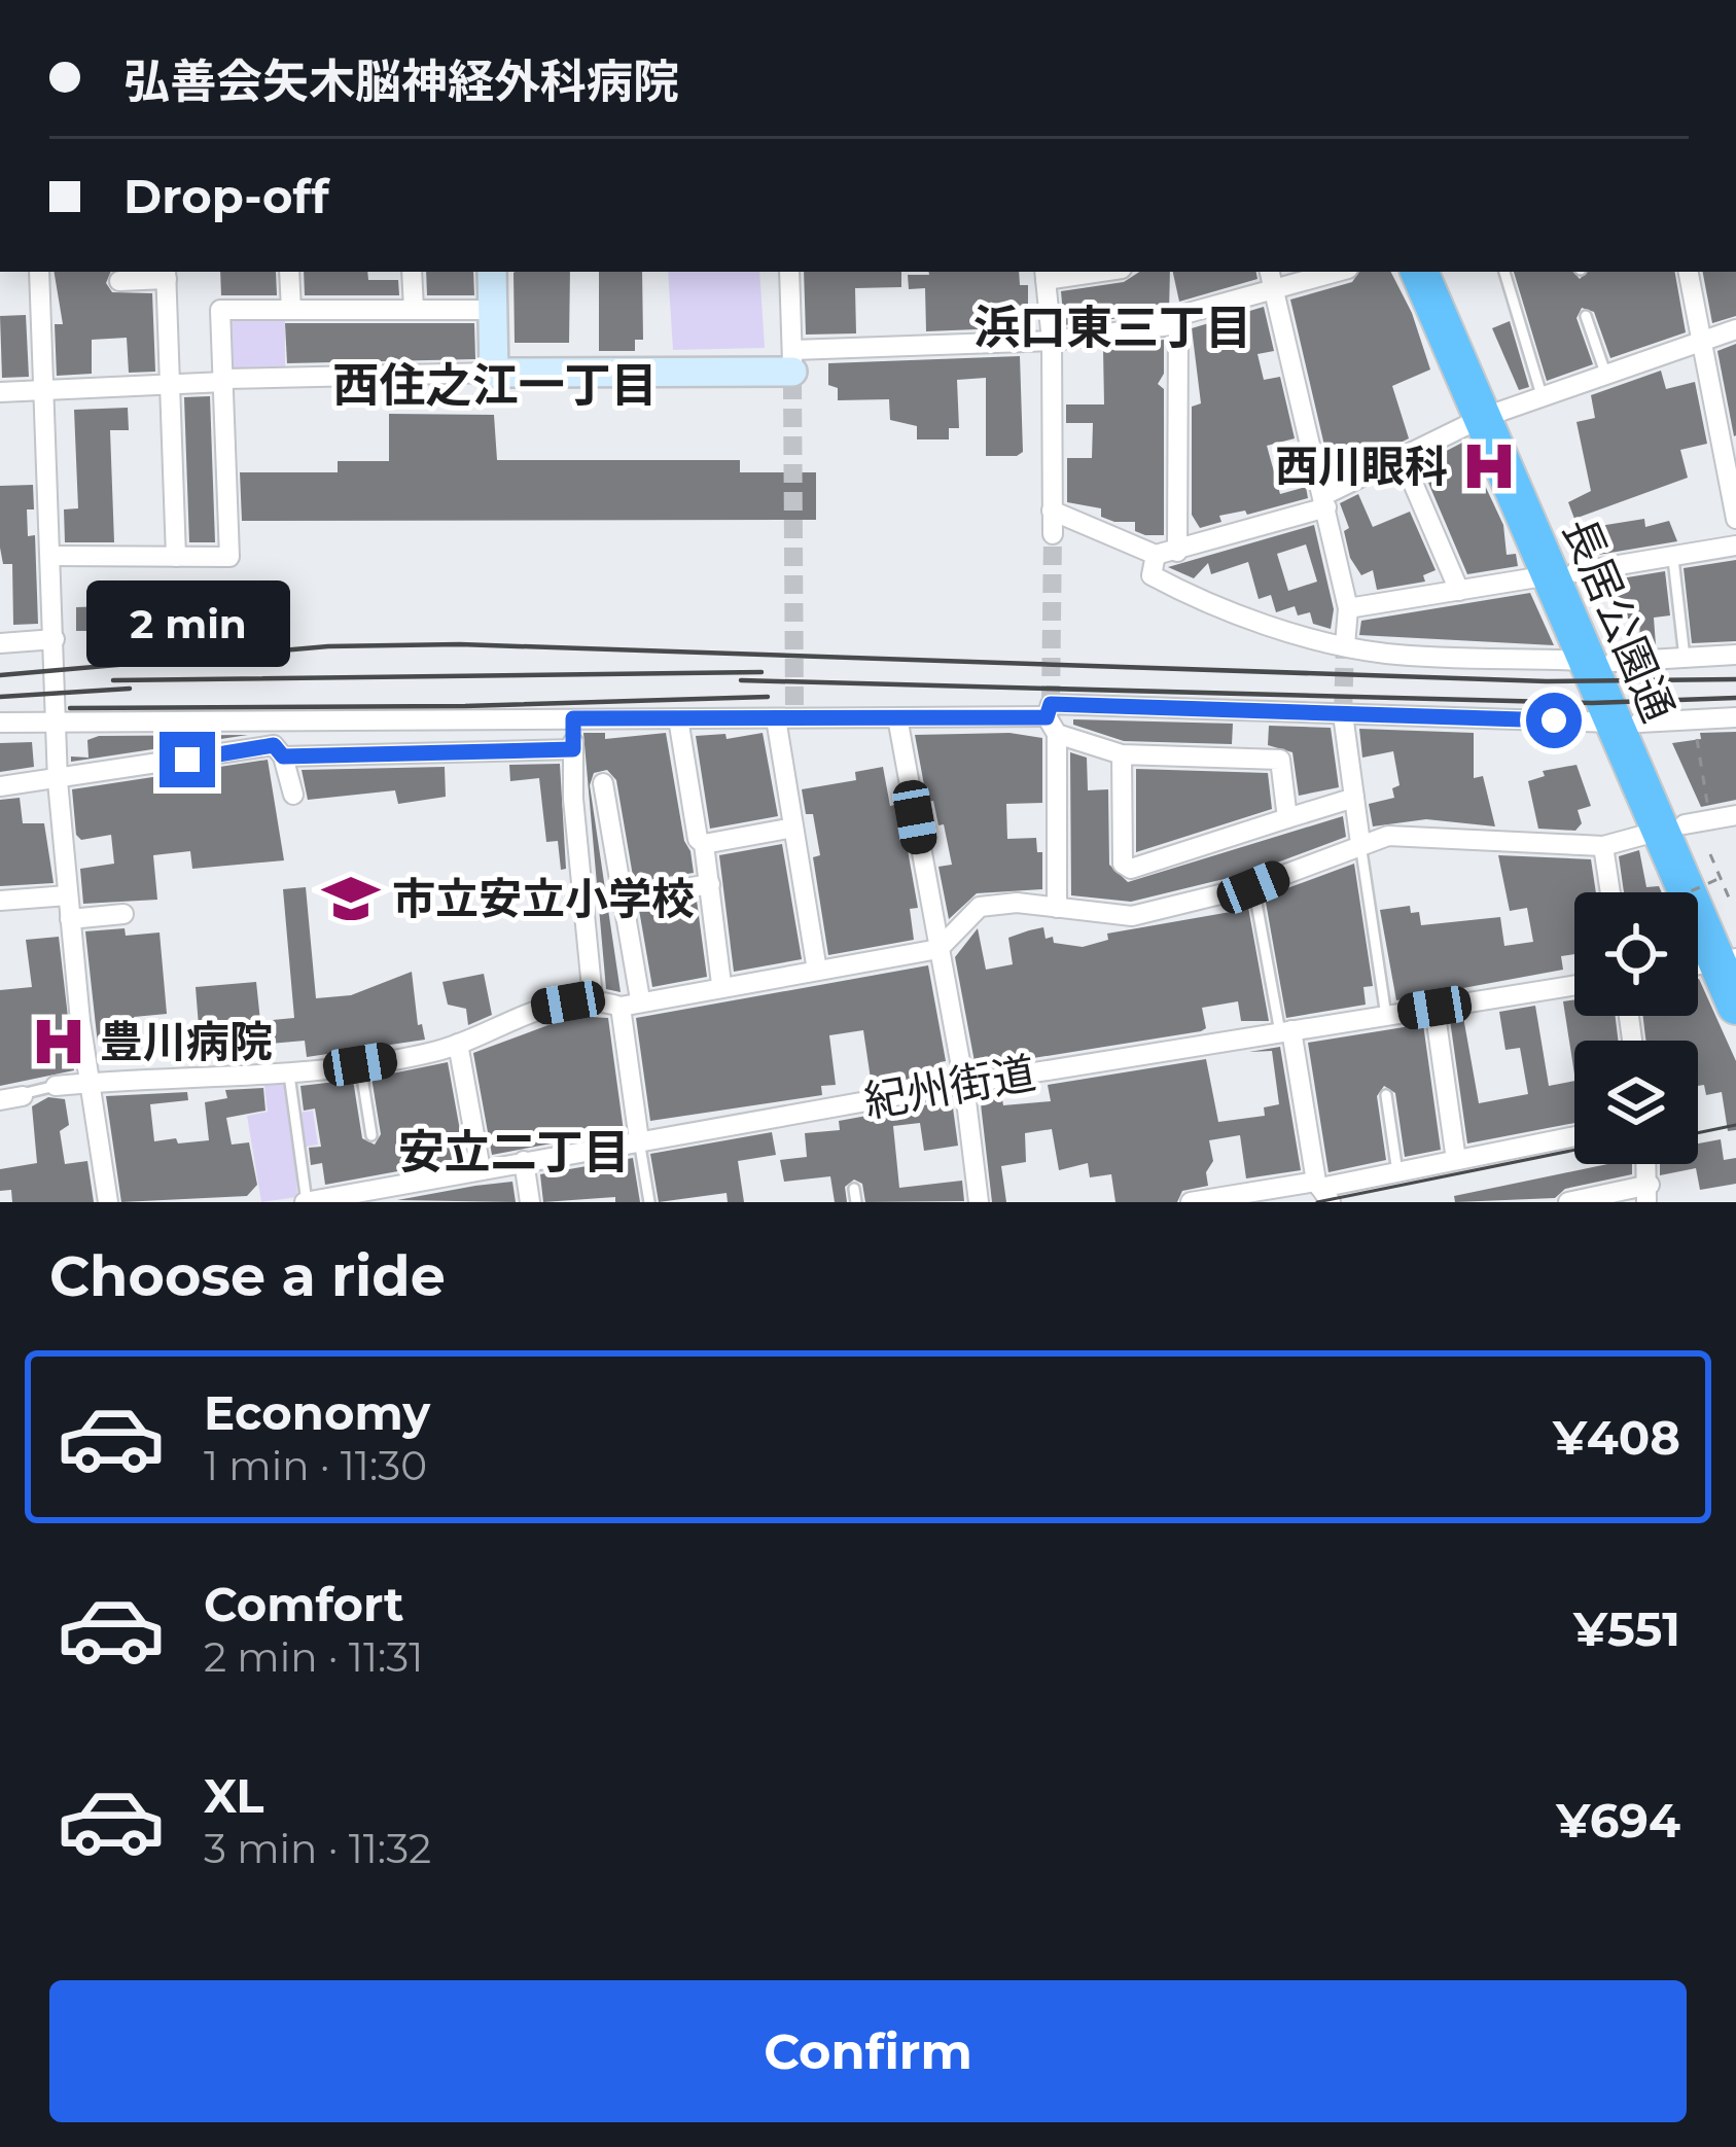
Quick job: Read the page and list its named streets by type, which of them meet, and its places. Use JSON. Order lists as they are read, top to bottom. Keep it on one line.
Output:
{"streets":{"highway":["長居公園通"],"street":["紀州街道"]},"districts":["浜口東三丁目","西住之江一丁目","安立二丁目"],"places":{"hospital":["西川眼科","豊川病院"],"school or university":["市立安立小学校"]},"page":{"banner":["弘善会矢木脳神経外科病院","Drop-off"],"bubble":"2 min","heading":"Choose a ride","list":[{"name":"Economy","note":"1 min · 11:30","value":"¥408"},{"name":"Comfort","note":"2 min · 11:31","value":"¥551"},{"name":"XL","note":"3 min · 11:32","value":"¥694"}],"buttons":"Confirm"}}
